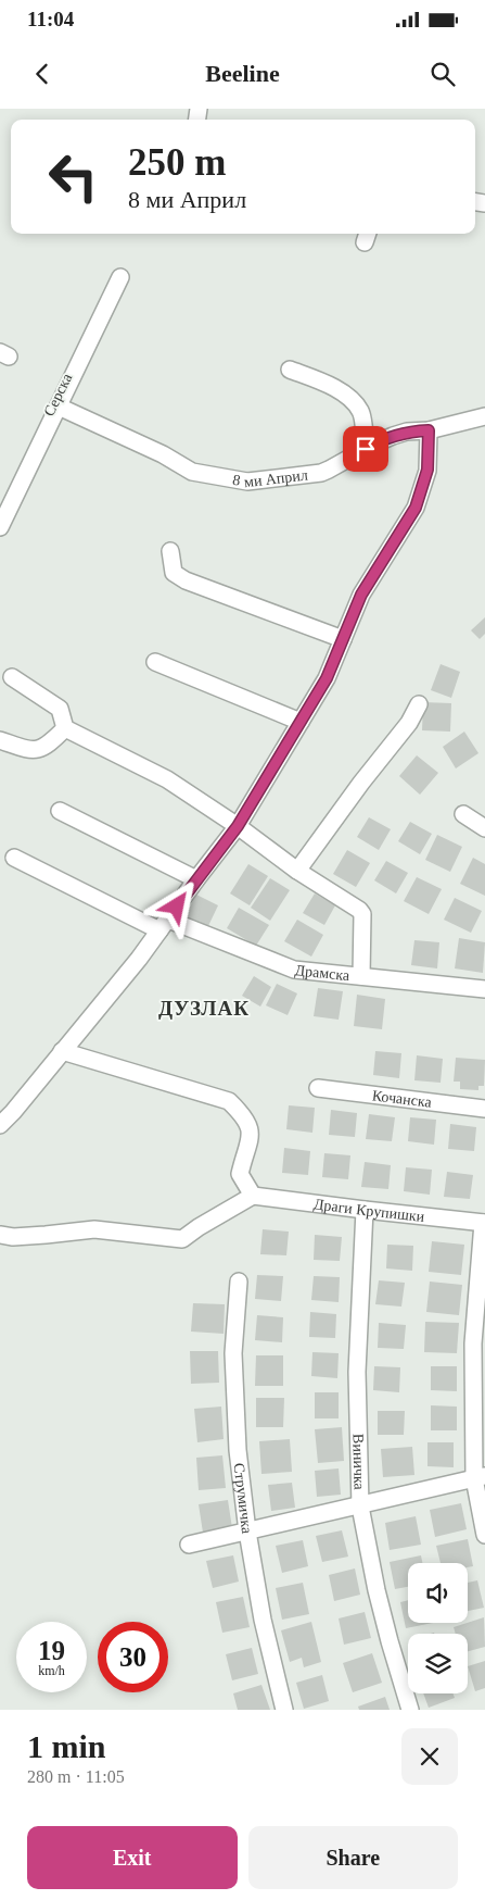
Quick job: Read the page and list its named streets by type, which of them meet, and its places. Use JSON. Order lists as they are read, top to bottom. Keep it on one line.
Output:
{"streets":{"street":["Серска","8 ми Април","Драмска","Кочанска","Драги Крупишки","Виничка","Струмичка"]},"crossings":[["Серска","8 ми Април"],["Драги Крупишки","Виничка"]],"districts":["ДУЗЛАК"],"page":{"status":"11:04","header":"Beeline","turn":["250 m","8 ми Април"],"speed":"19 km/h","limit":"30","heading":["1 min","280 m · 11:05"],"buttons":["Exit","Share"]}}
